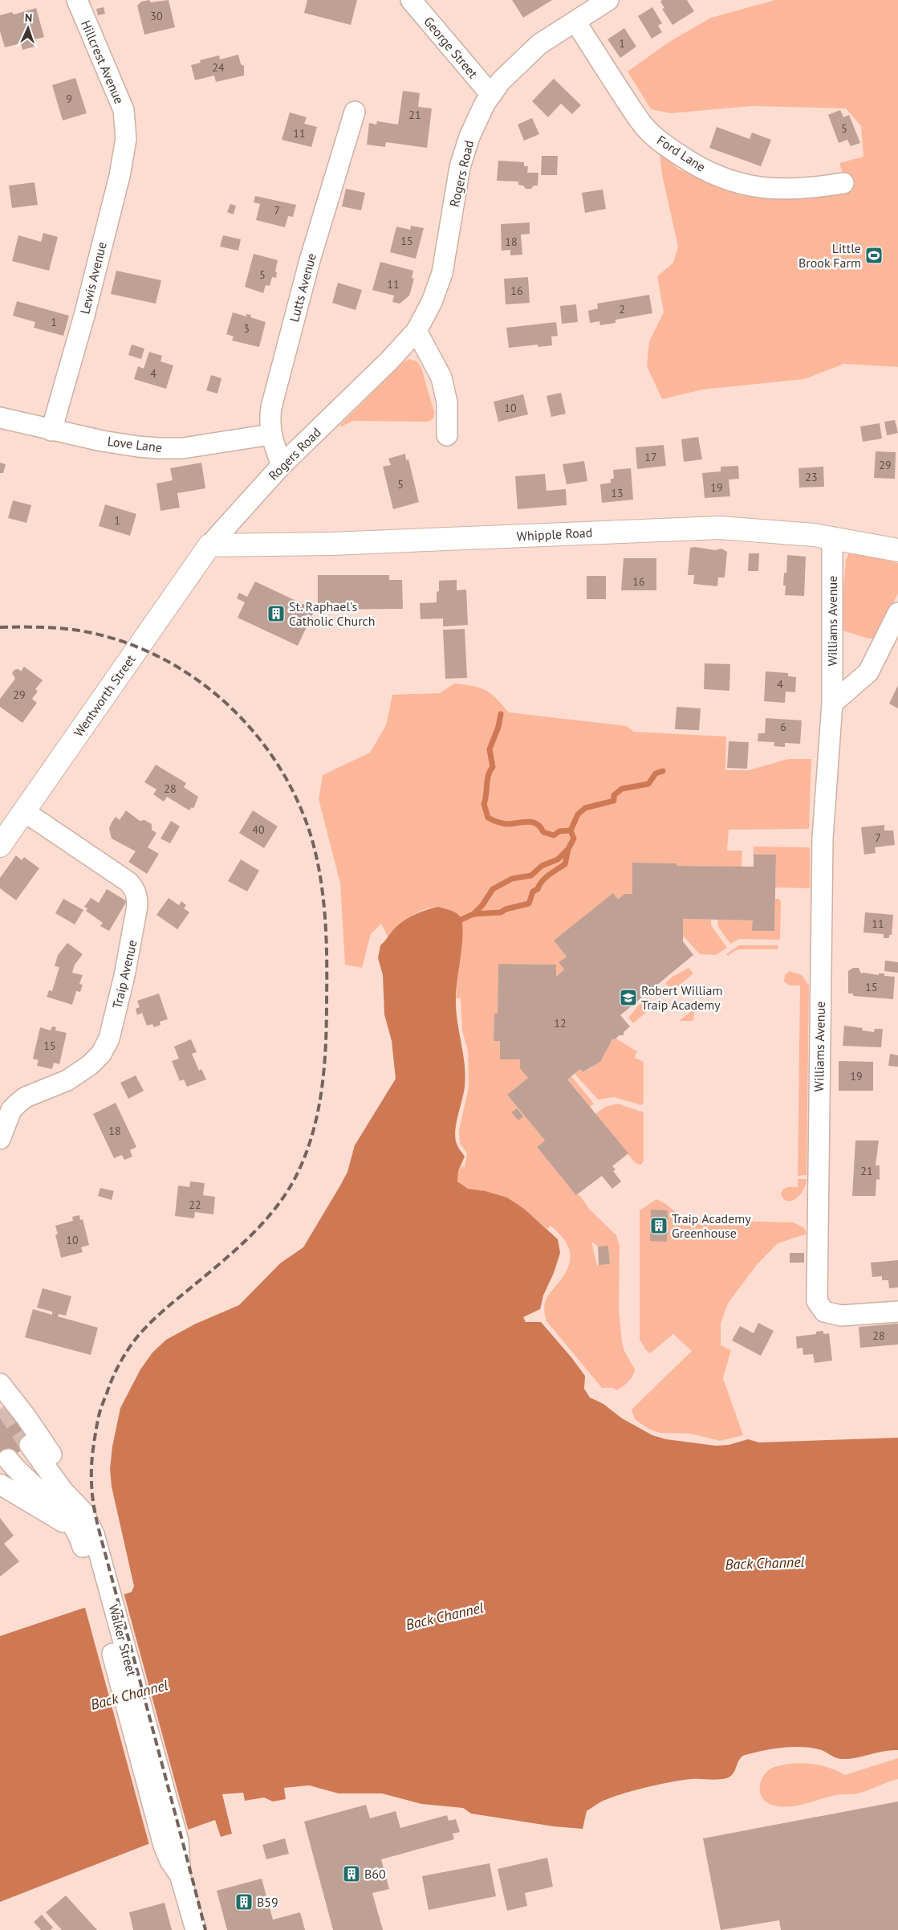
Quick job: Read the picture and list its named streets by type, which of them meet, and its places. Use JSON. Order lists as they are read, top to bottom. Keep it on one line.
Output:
{"streets":{"main road":["Whipple Road","Wentworth Street"],"street":["George Street","Hillcrest Avenue","Ford Lane","Rogers Road","Lewis Avenue","Lutts Avenue","Love Lane","Williams Avenue","Traip Avenue","Walker Street"]},"crossings":[["George Street","Rogers Road"],["Hillcrest Avenue","Lewis Avenue"],["Ford Lane","Rogers Road"],["Rogers Road","Lutts Avenue"],["Rogers Road","Whipple Road"],["Rogers Road","Wentworth Street"],["Lewis Avenue","Love Lane"],["Lutts Avenue","Love Lane"],["Whipple Road","Williams Avenue"],["Whipple Road","Wentworth Street"],["Wentworth Street","Traip Avenue"]],"water":["Back Channel"],"places":{"sports":["Little Brook Farm"],"building":["St. Raphael's Catholic Church","Traip Academy Greenhouse","B60","B59"],"school or university":["Robert William Traip Academy"]},"house_numbers":["30","1","24","9","21","5","11","7","15","18","5","11","16","2","1","3","4","10","17","29","23","5","19","13","1","16","4","29","6","28","40","7","11","15","12","15","19","18","21","22","10","28"],"north":"top"}
